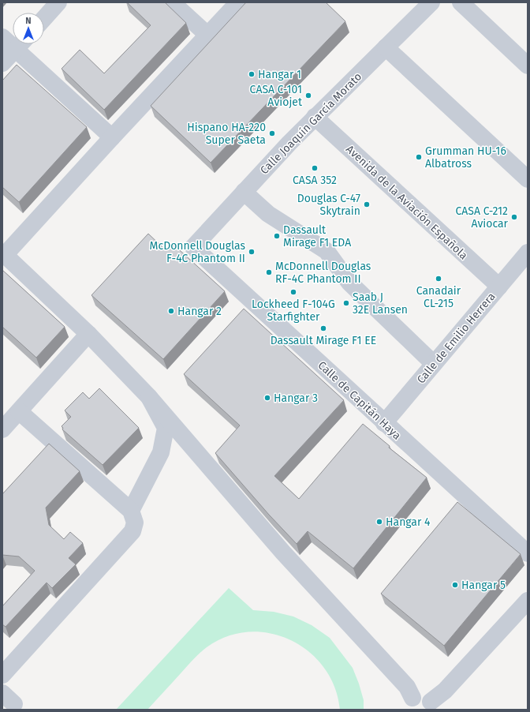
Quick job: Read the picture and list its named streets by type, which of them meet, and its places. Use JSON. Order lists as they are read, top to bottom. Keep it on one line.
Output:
{"streets":{"street":["Calle Joaquín García Morato","Avenida de la Aviación Española","Calle de Emilio Herrera","Calle de Capitán Haya"]},"crossings":[["Calle Joaquín García Morato","Avenida de la Aviación Española"],["Calle Joaquín García Morato","Calle de Capitán Haya"],["Avenida de la Aviación Española","Calle de Emilio Herrera"],["Calle de Emilio Herrera","Calle de Capitán Haya"]],"places":["Hangar 1","CASA C-101 Aviojet","Hispano HA-220 Super Saeta","Grumman HU-16 Albatross","CASA 352","Douglas C-47 Skytrain","CASA C-212 Aviocar","Dassault Mirage F1 EDA","McDonnell Douglas F-4C Phantom II","McDonnell Douglas RF-4C Phantom II","Canadair CL-215","Lockheed F-104G Starfighter","Saab J 32E Lansen","Hangar 2","Dassault Mirage F1 EE","Hangar 3","Hangar 4","Hangar 5"],"north":"top"}
